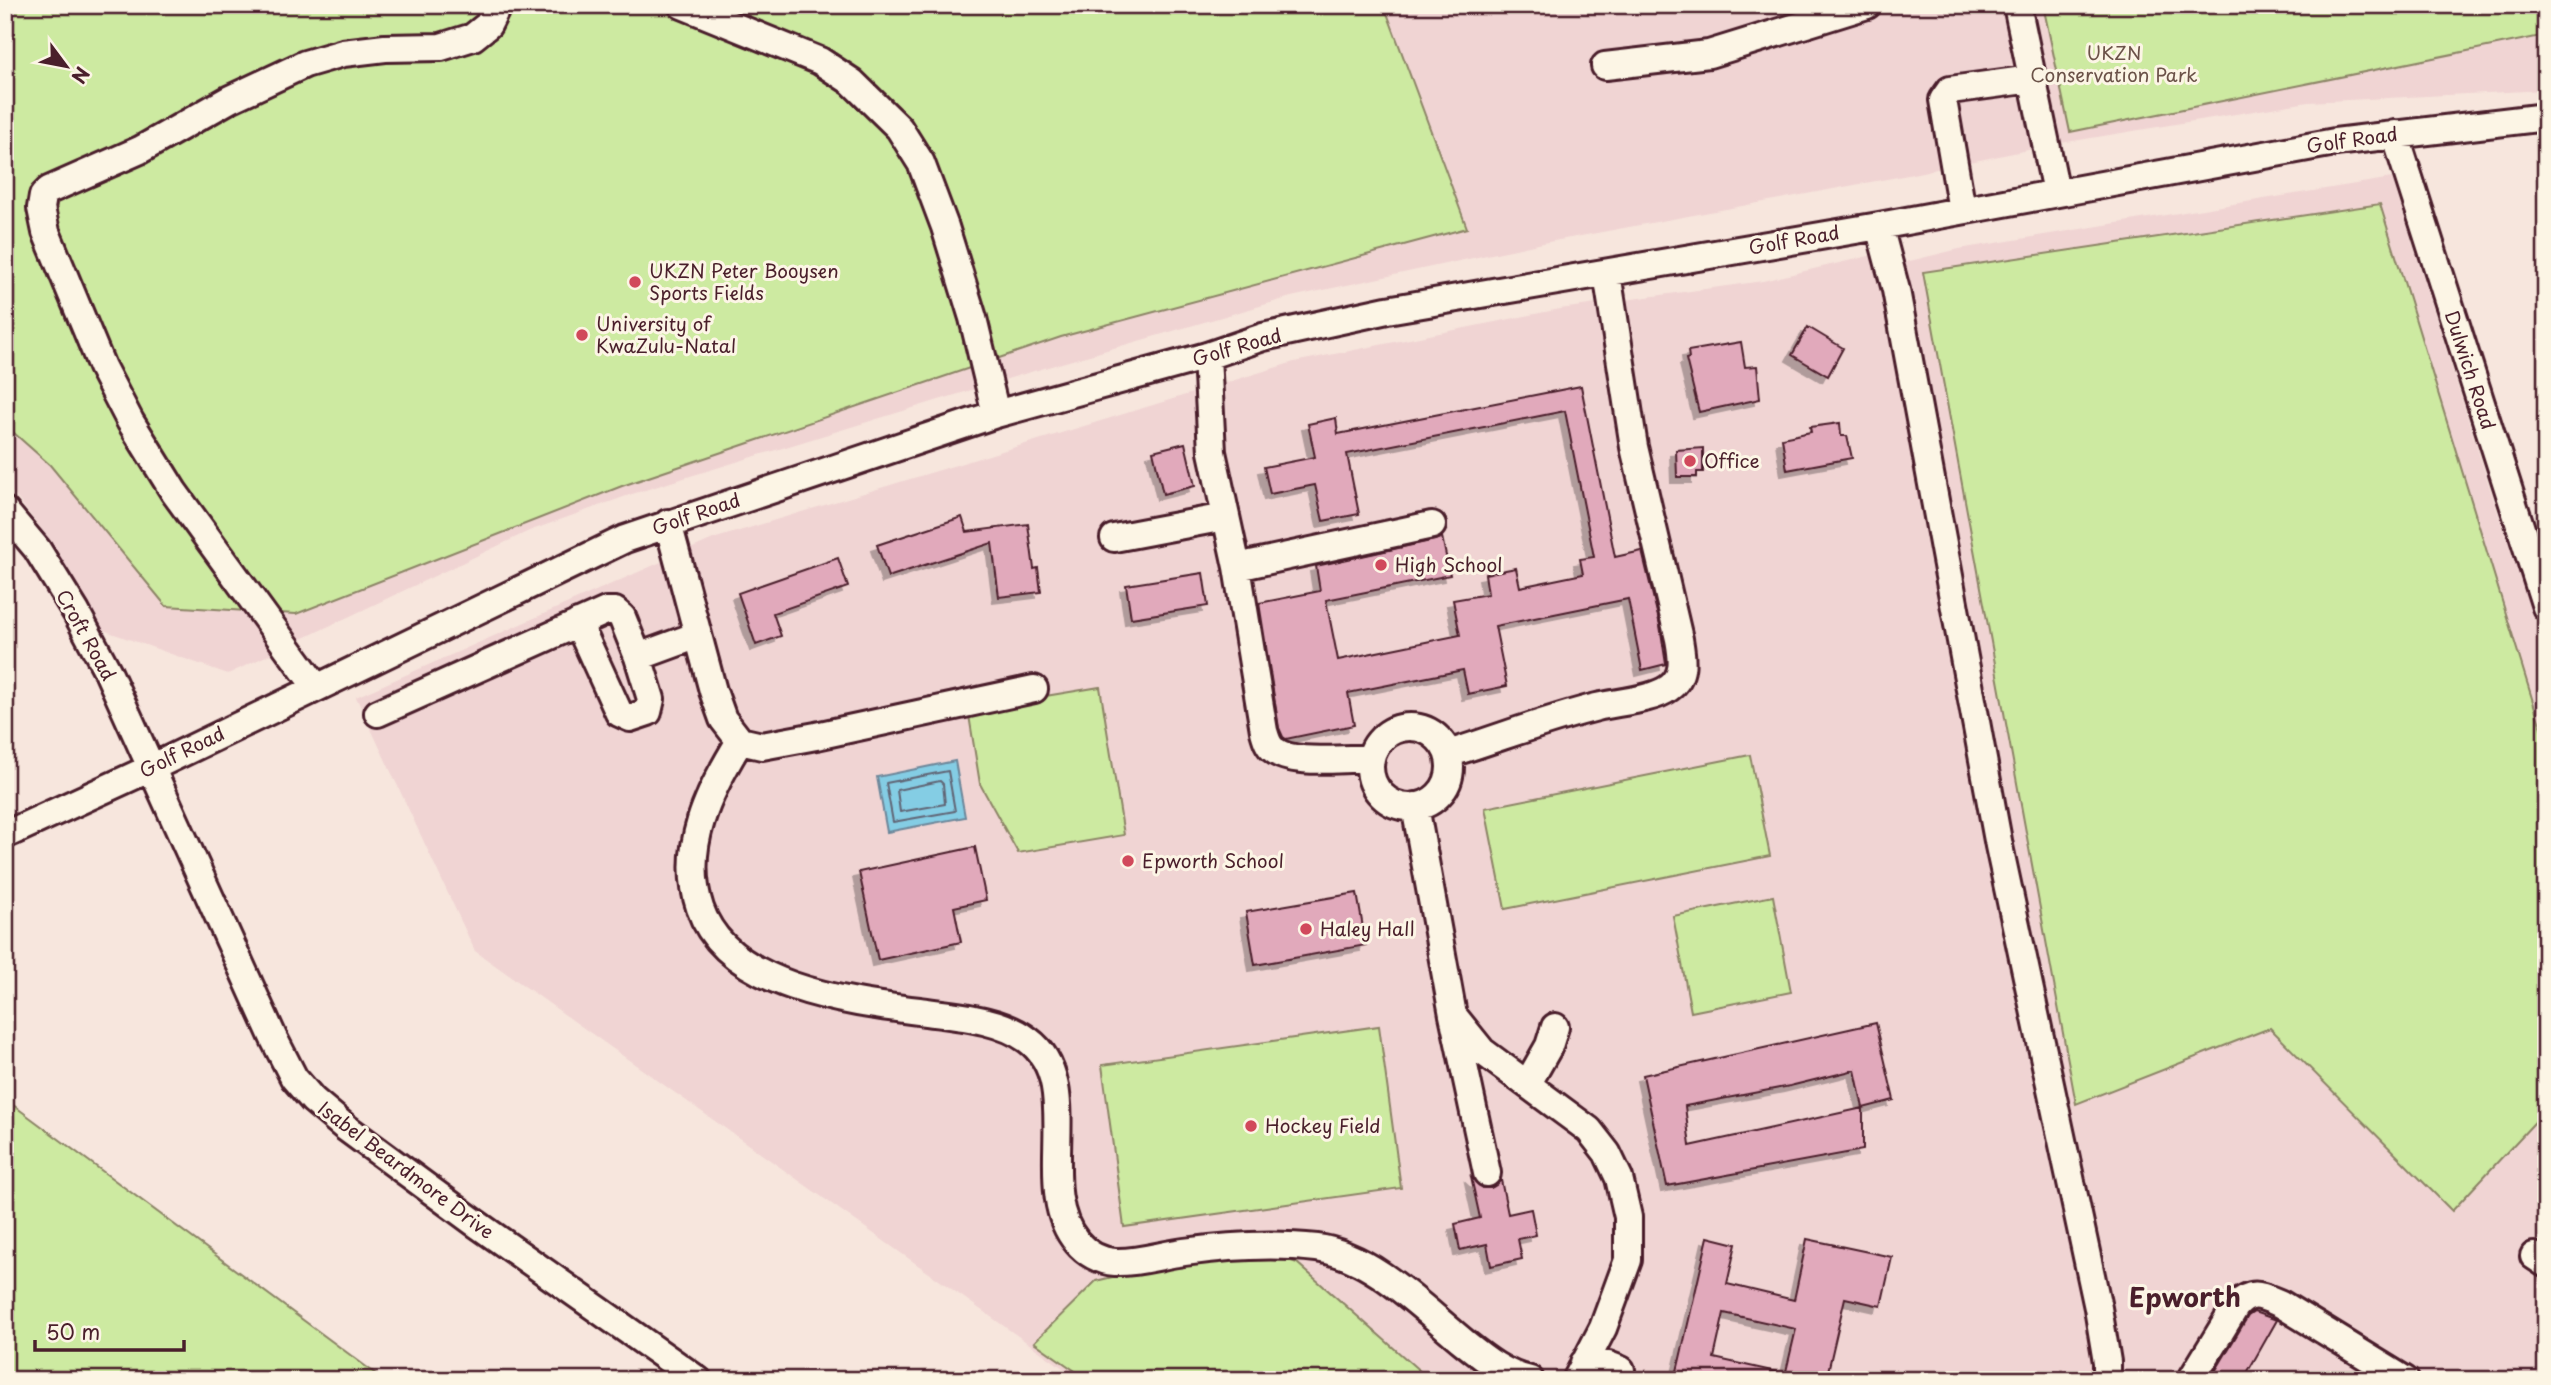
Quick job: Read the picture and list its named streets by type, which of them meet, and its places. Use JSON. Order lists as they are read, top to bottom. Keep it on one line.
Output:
{"streets":{"street":["Golf Road","Dulwich Road","Croft Road","Isabel Beardmore Drive"]},"crossings":[["Golf Road","Dulwich Road"],["Golf Road","Croft Road"],["Golf Road","Isabel Beardmore Drive"],["Croft Road","Isabel Beardmore Drive"]],"districts":["Epworth"],"parks":["UKZN Conservation Park"],"places":["UKZN Peter Booysen Sports Fields","University of KwaZulu-Natal","Office","High School","Epworth School","Haley Hall","Hockey Field"],"scale_bar":"50 m","north":"bottom right"}
